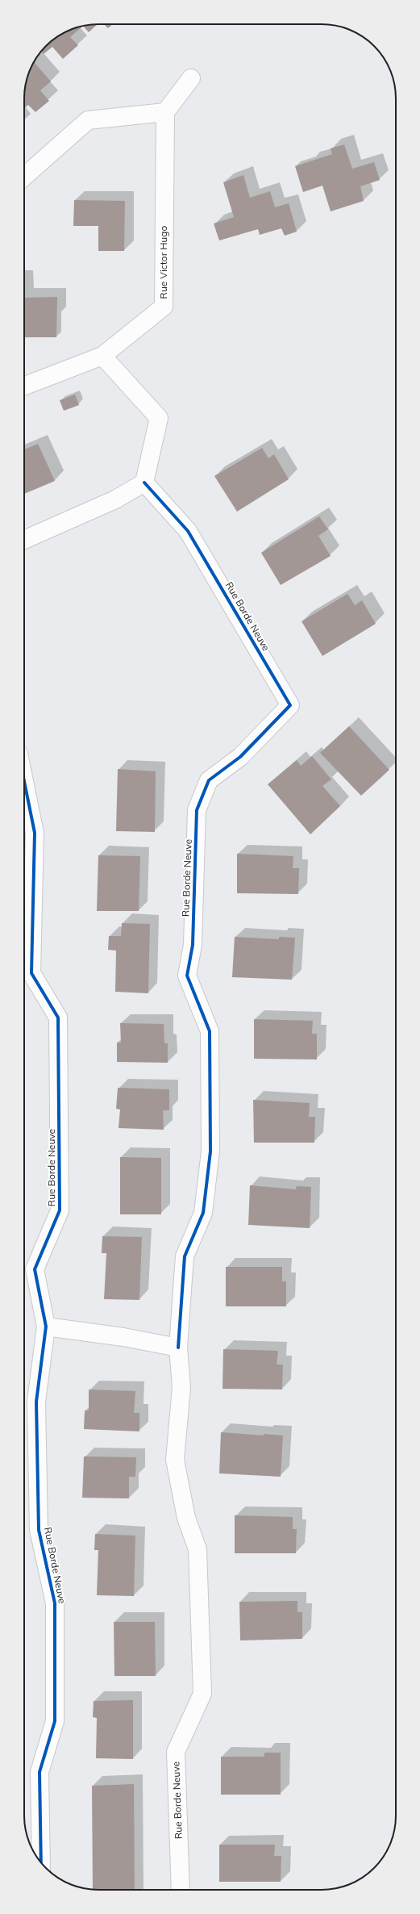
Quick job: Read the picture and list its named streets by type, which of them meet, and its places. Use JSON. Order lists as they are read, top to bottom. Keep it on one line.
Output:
{"streets":{"street":["Rue Victor Hugo","Rue Borde Neuve"]}}
